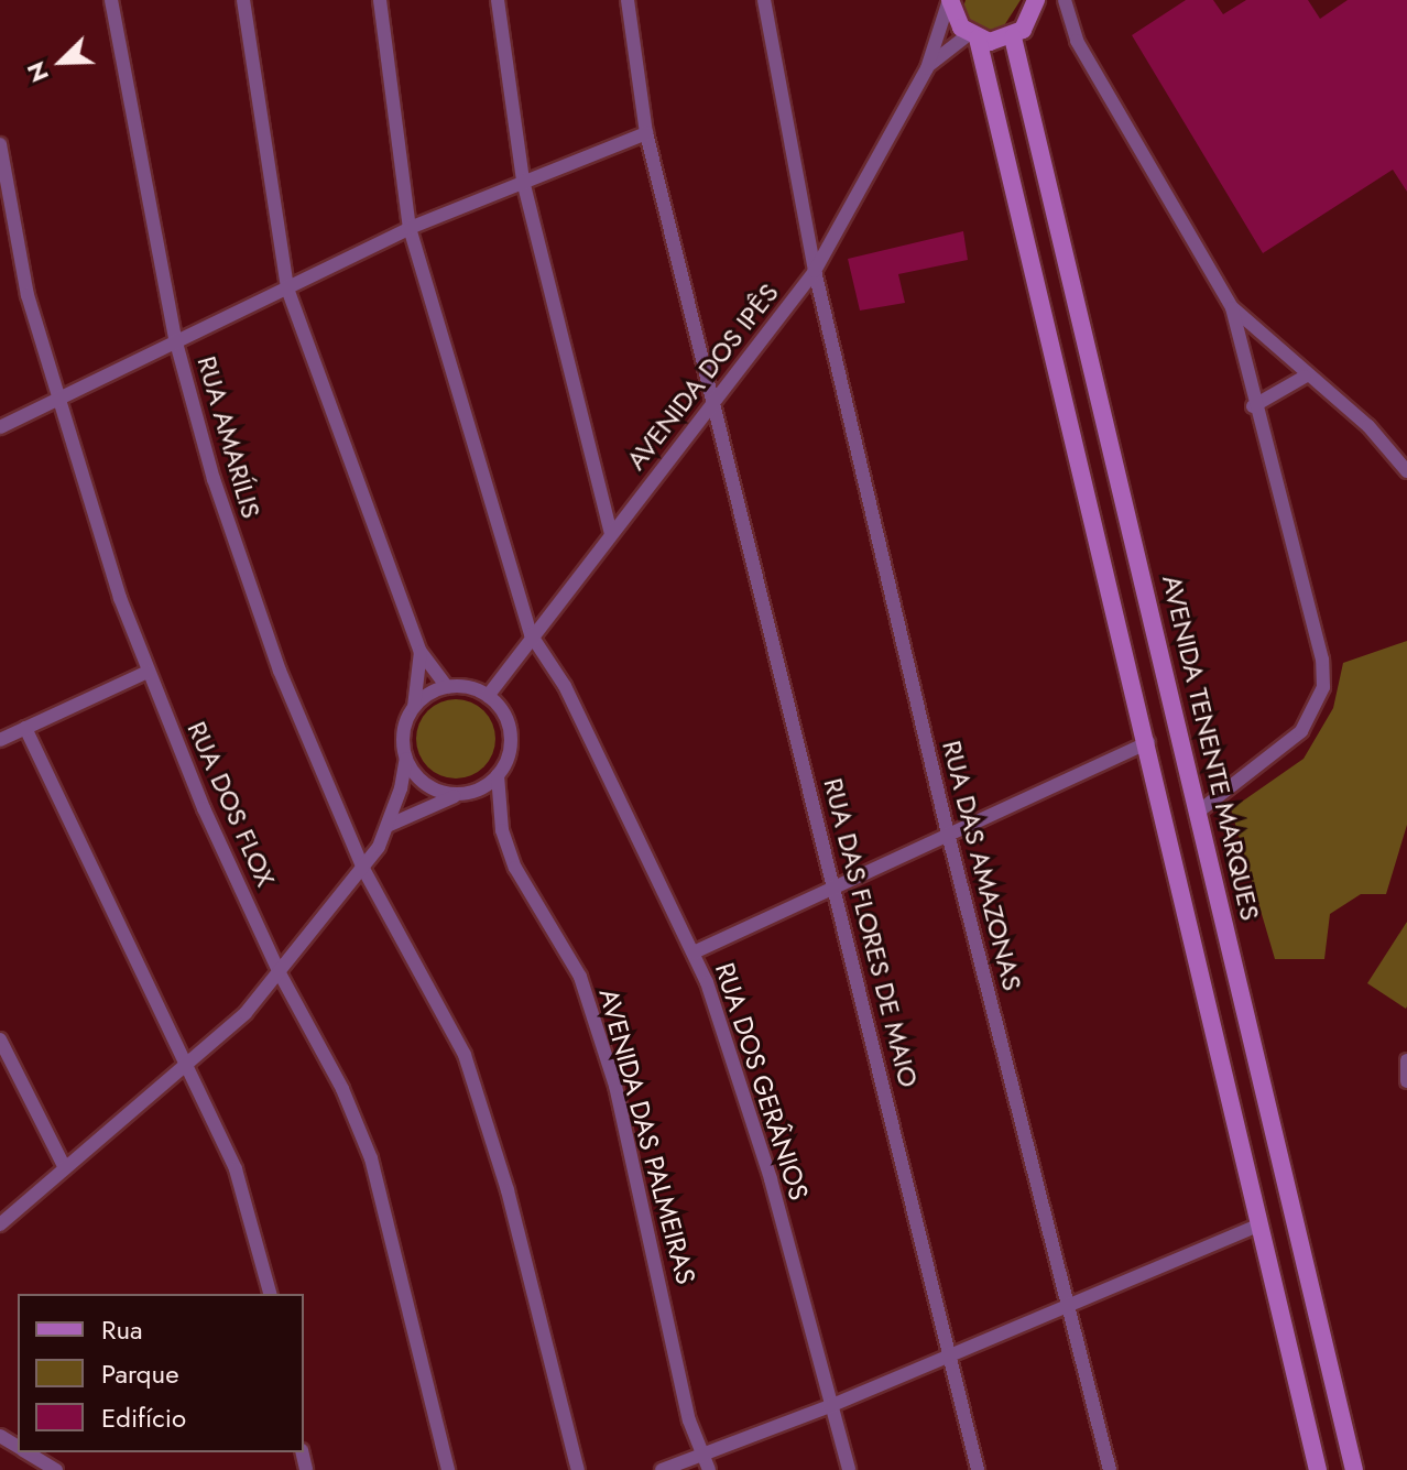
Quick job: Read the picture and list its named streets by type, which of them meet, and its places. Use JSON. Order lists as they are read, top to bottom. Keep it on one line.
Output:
{"streets":{"main road":["AVENIDA TENENTE MARQUES"],"street":["AVENIDA DOS IPÊS","RUA AMARÍLIS","RUA DOS FLOX","RUA DAS AMAZONAS","RUA DAS FLORES DE MAIO","RUA DOS GERÂNIOS","AVENIDA DAS PALMEIRAS"]},"crossings":[["AVENIDA DOS IPÊS","RUA DAS AMAZONAS"],["AVENIDA DOS IPÊS","RUA DAS FLORES DE MAIO"],["AVENIDA DOS IPÊS","RUA DOS GERÂNIOS"],["AVENIDA DOS IPÊS","AVENIDA DAS PALMEIRAS"]],"legend":["Rua","Parque","Edifício"],"north":"bottom left"}
